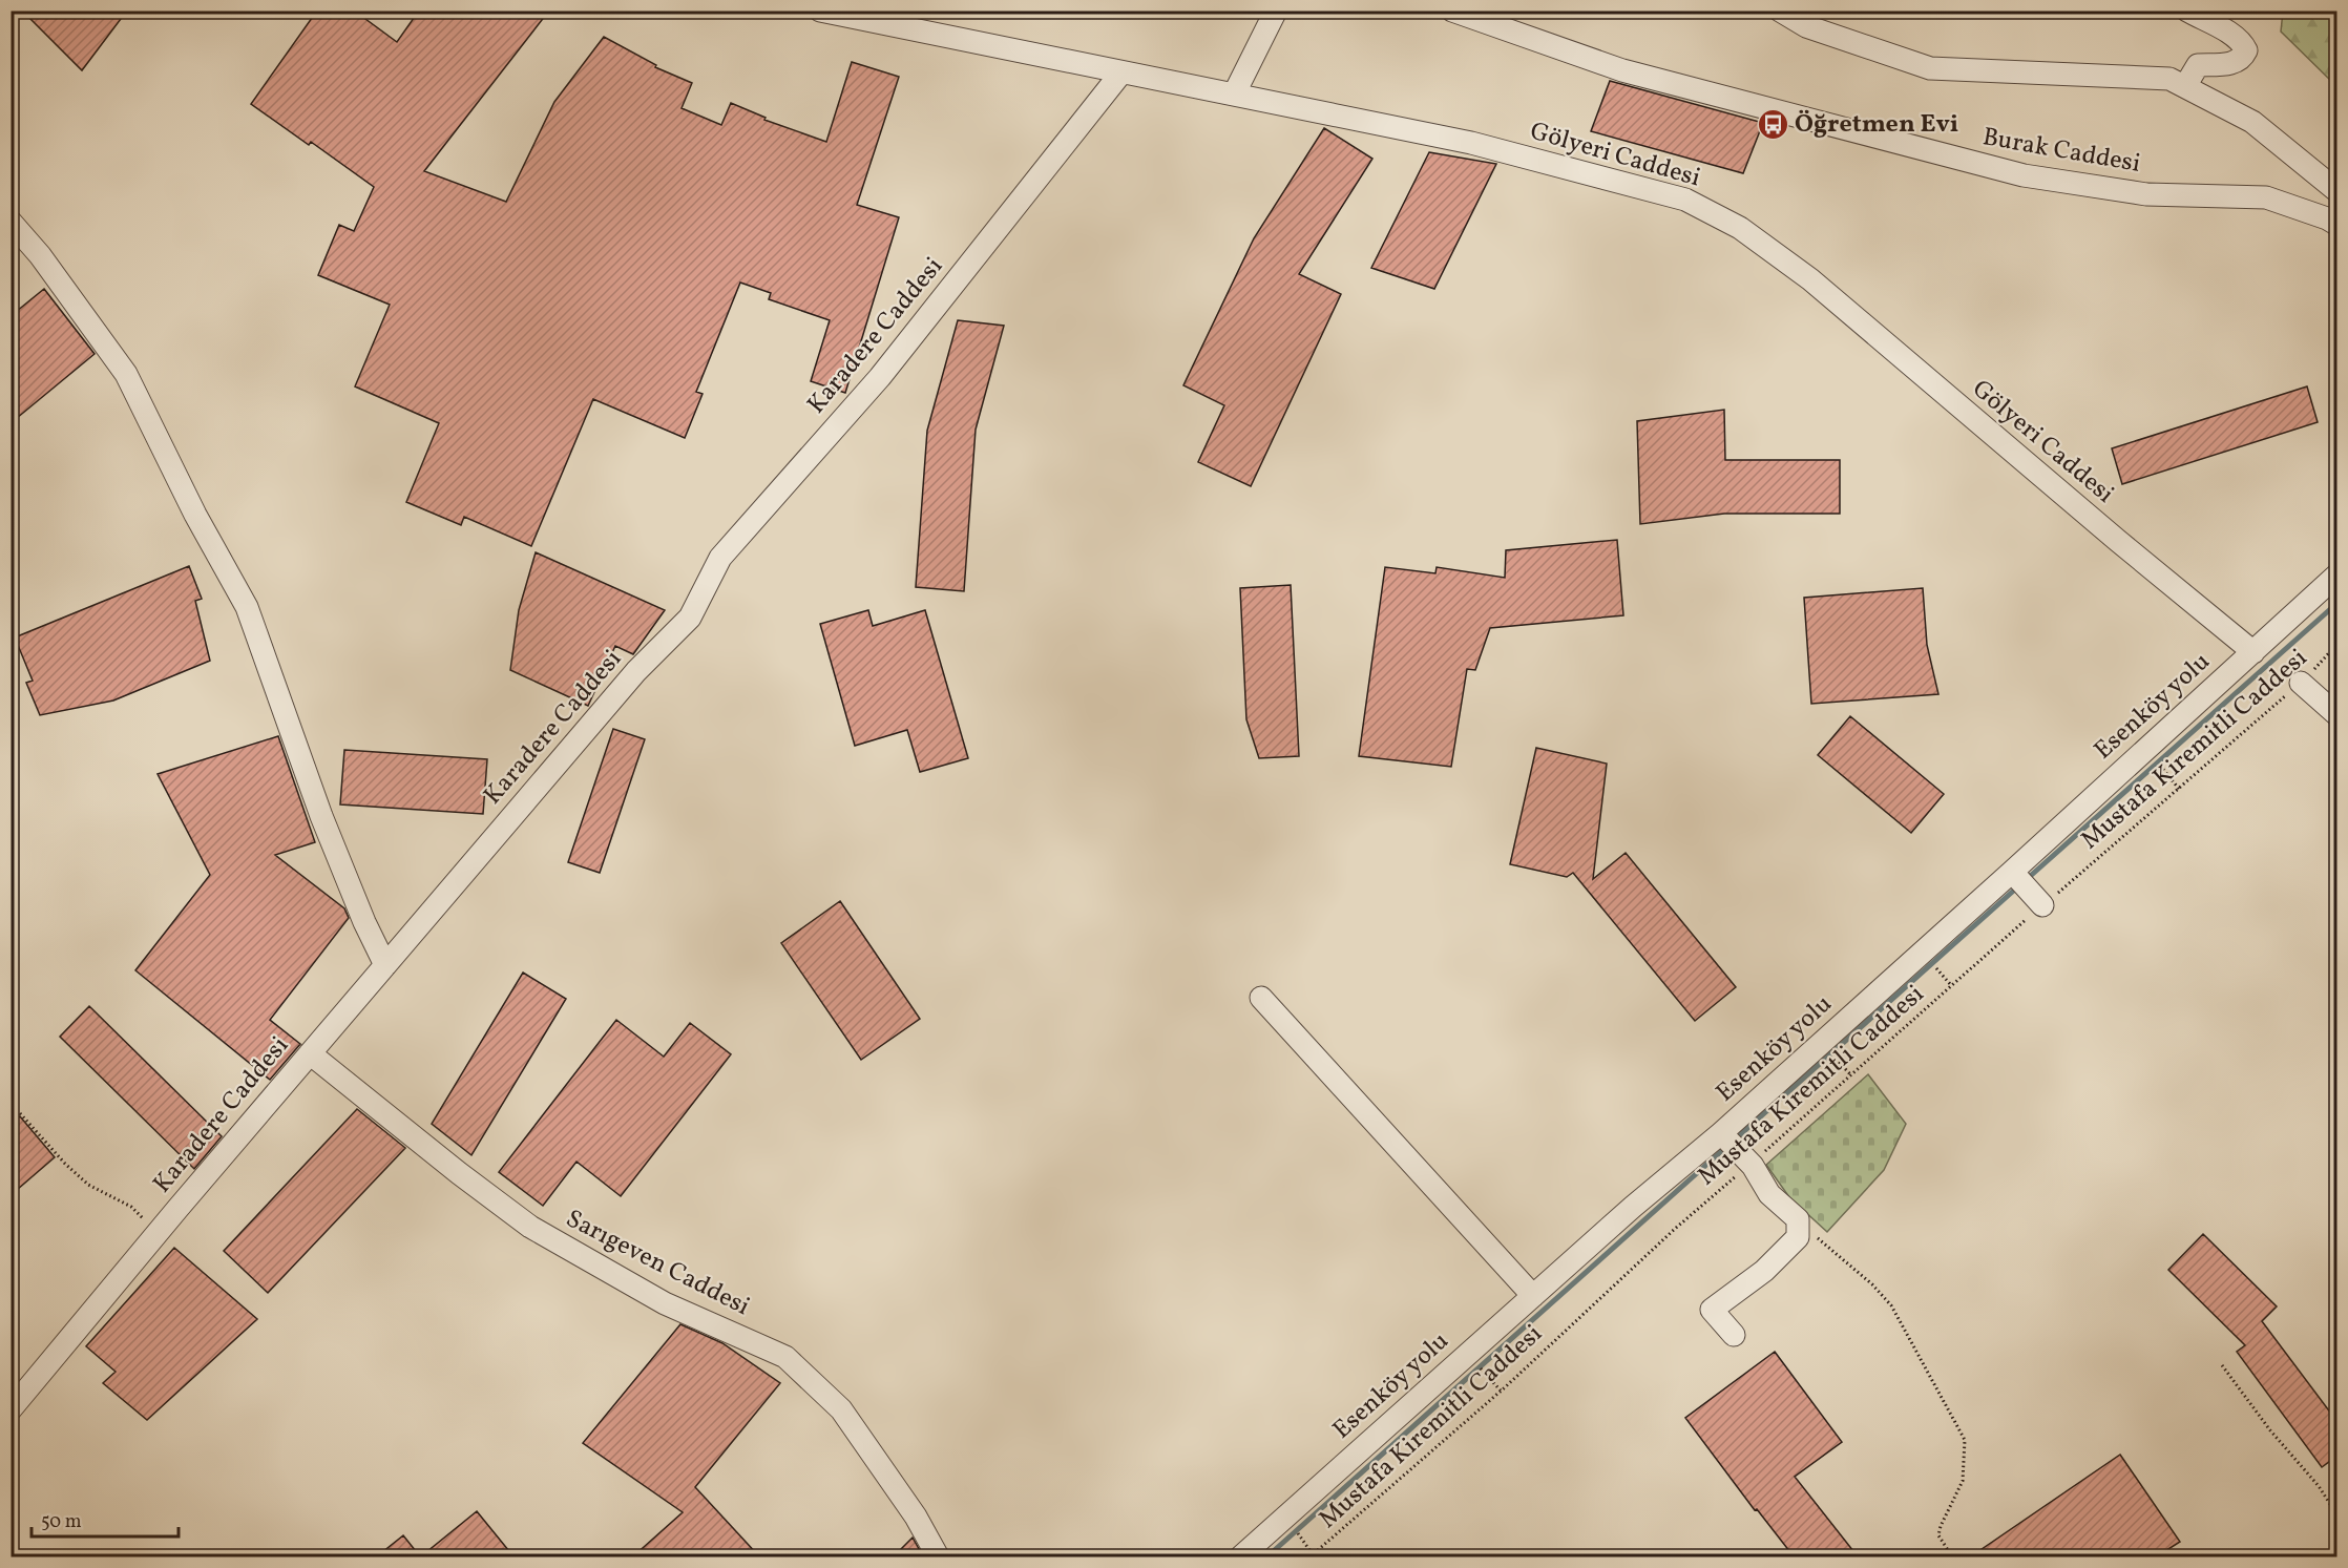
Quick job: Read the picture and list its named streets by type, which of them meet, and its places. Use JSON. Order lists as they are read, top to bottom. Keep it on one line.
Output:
{"streets":{"street":["Burak Caddesi","Gölyeri Caddesi","Karadere Caddesi","Esenköy yolu","Sarıgeven Caddesi"],"path":["Mustafa Kiremitli Caddesi"]},"crossings":[["Gölyeri Caddesi","Karadere Caddesi"],["Gölyeri Caddesi","Esenköy yolu"],["Karadere Caddesi","Sarıgeven Caddesi"],["Esenköy yolu","Mustafa Kiremitli Caddesi"]],"places":{"bus stop":["Öğretmen Evi"]},"scale_bar":"50 m"}
